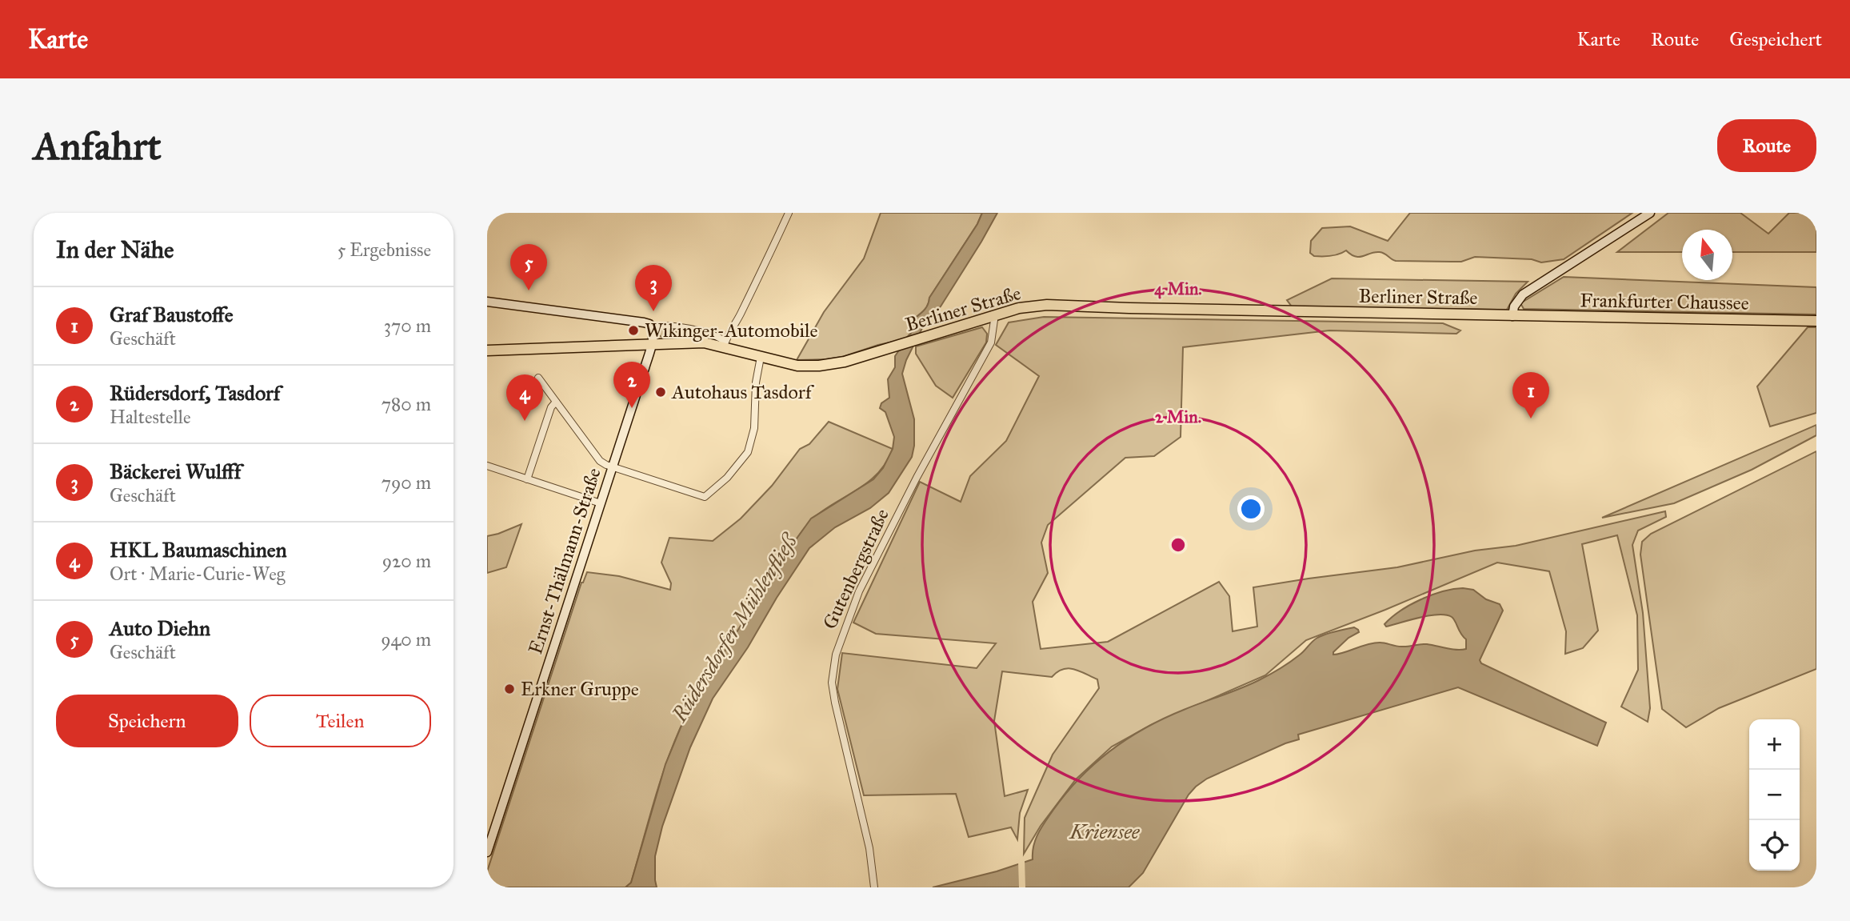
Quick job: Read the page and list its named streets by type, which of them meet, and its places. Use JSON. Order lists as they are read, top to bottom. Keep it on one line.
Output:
{"streets":{"main road":["Berliner Straße","Frankfurter Chaussee","Ernst-Thälmann-Straße"],"street":["Gutenbergstraße"]},"crossings":[["Berliner Straße","Frankfurter Chaussee"],["Berliner Straße","Ernst-Thälmann-Straße"],["Berliner Straße","Gutenbergstraße"]],"water":["Rüdersdorfer Mühlenfließ","Kriensee"],"places":["Wikinger-Automobile","Autohaus Tasdorf","Erkner Gruppe"],"north":"top","page":{"header":"Karte","nav":["Karte","Route","Gespeichert"],"buttons":["Route",["Speichern","Teilen"]],"title":"Anfahrt","heading":["In der Nähe","5 Ergebnisse"],"pins":["5","3","2","1","4"],"list":[{"mark":"1","name":"Graf Baustoffe","note":"Geschäft","value":"370 m"},{"mark":"2","name":"Rüdersdorf, Tasdorf","note":"Haltestelle","value":"780 m"},{"mark":"3","name":"Bäckerei Wulfff","note":"Geschäft","value":"790 m"},{"mark":"4","name":"HKL Baumaschinen","note":"Ort · Marie-Curie-Weg","value":"920 m"},{"mark":"5","name":"Auto Diehn","note":"Geschäft","value":"940 m"}],"map_buttons":["+","−"]},"rings":["4 Min.","2 Min."]}
